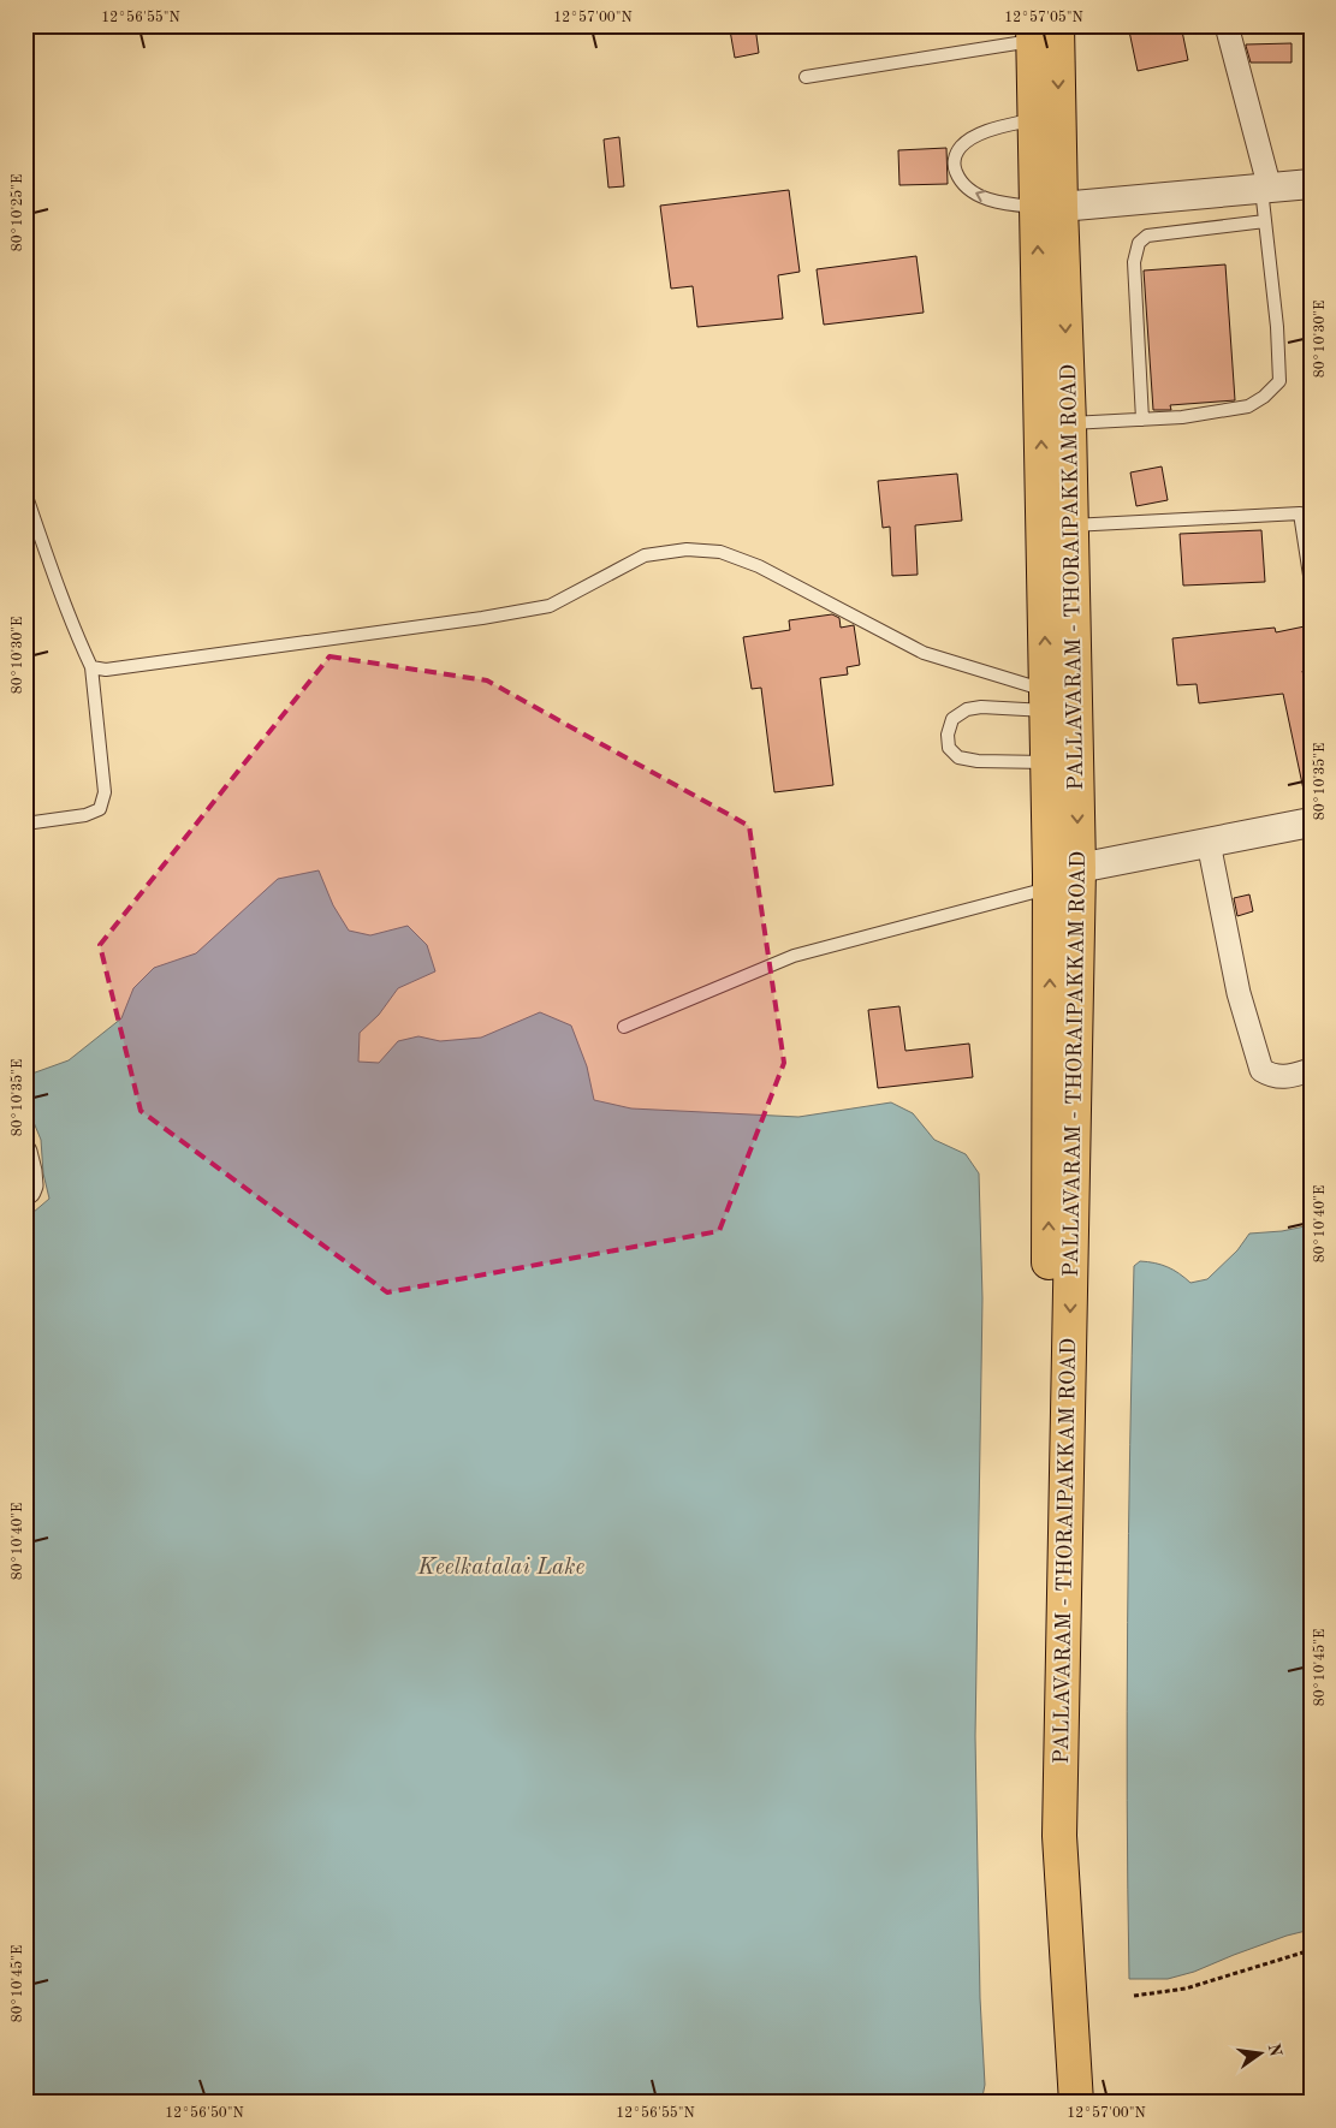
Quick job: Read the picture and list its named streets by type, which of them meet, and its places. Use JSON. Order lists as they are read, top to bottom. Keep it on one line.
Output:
{"streets":{"main road":["PALLAVARAM - THORAIPAKKAM ROAD"]},"water":["Keelkatalai Lake"],"north":"right","coordinates":["12°56'55\"N","12°57'00\"N","12°57'05\"N","80°10'25\"E","80°10'30\"E","80°10'35\"E","80°10'40\"E","80°10'45\"E","12°56'50\"N"]}
